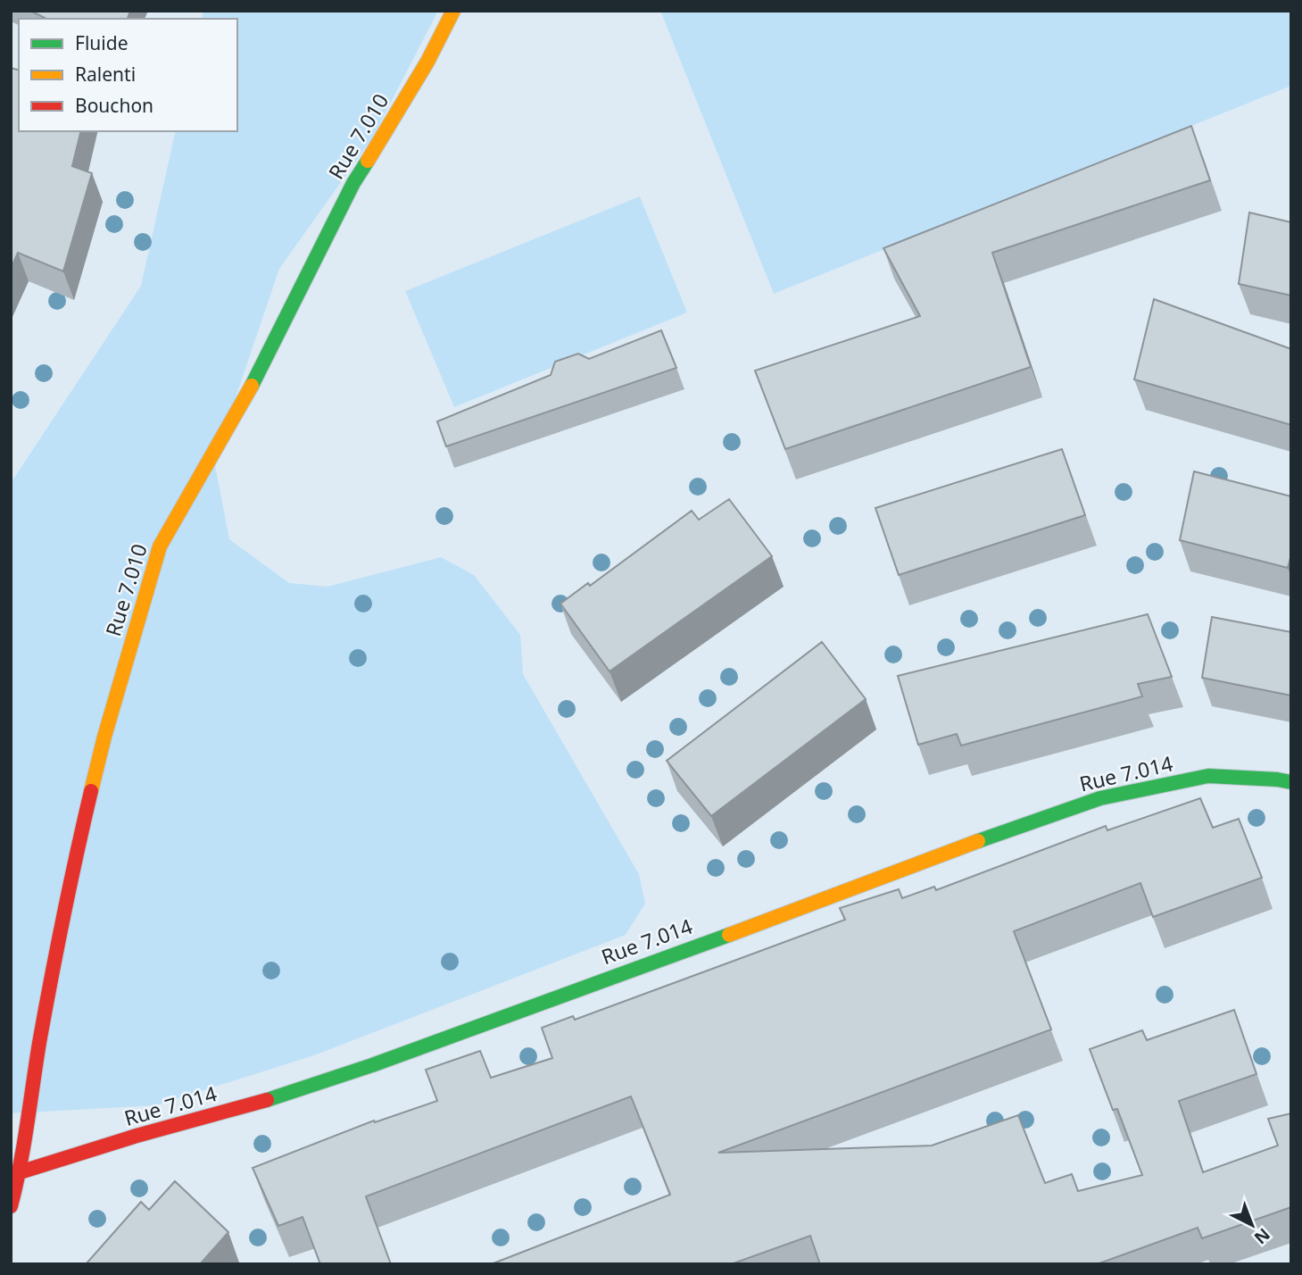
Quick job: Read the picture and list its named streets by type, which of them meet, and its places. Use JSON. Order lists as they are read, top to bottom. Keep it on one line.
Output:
{"streets":{"street":["Rue 7.010","Rue 7.014"]},"crossings":[["Rue 7.010","Rue 7.014"]],"legend":["Fluide","Ralenti","Bouchon"],"north":"bottom right"}
